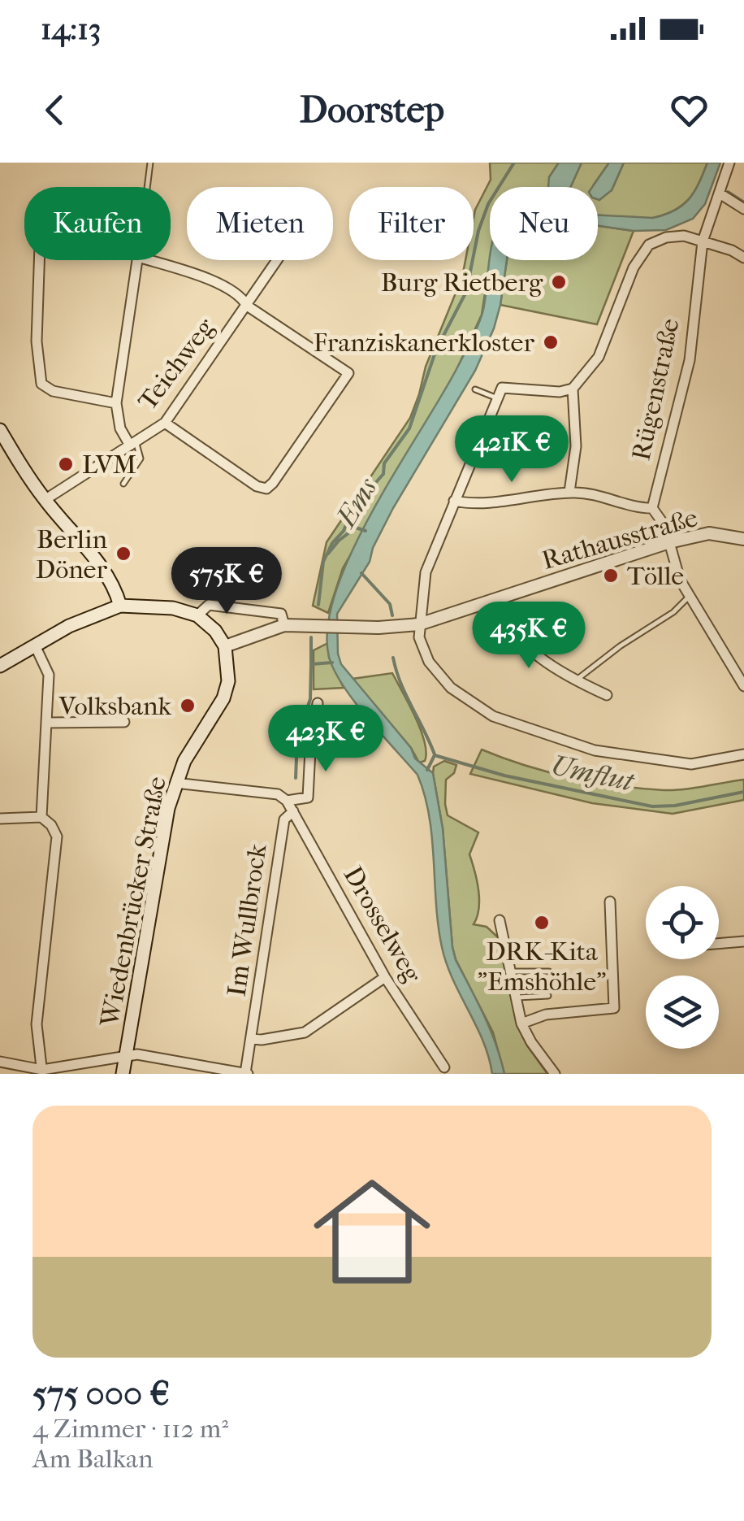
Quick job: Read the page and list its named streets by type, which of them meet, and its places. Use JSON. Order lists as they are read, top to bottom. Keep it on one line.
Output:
{"streets":{"main road":["Wiedenbrücker Straße"],"street":["Teichweg","Rügenstraße","Rathausstraße","Im Wullbrock","Drosselweg"]},"crossings":[["Rathausstraße","Wiedenbrücker Straße"],["Im Wullbrock","Drosselweg"]],"water":["Ems","Umflut"],"places":["Burg Rietberg","Franziskanerkloster","LVM","Berlin Döner","Tölle","Volksbank","DRK-Kita \"Emshöhle\""],"page":{"status":"14:13","header":"Doorstep","chip":["Kaufen","Mieten","Filter","Neu"],"price":["421K €","575K €","435K €","423K €"],"list":[{"name":"575 000 €","note":"4 Zimmer · 112 m² · Am Balkan"}]}}
